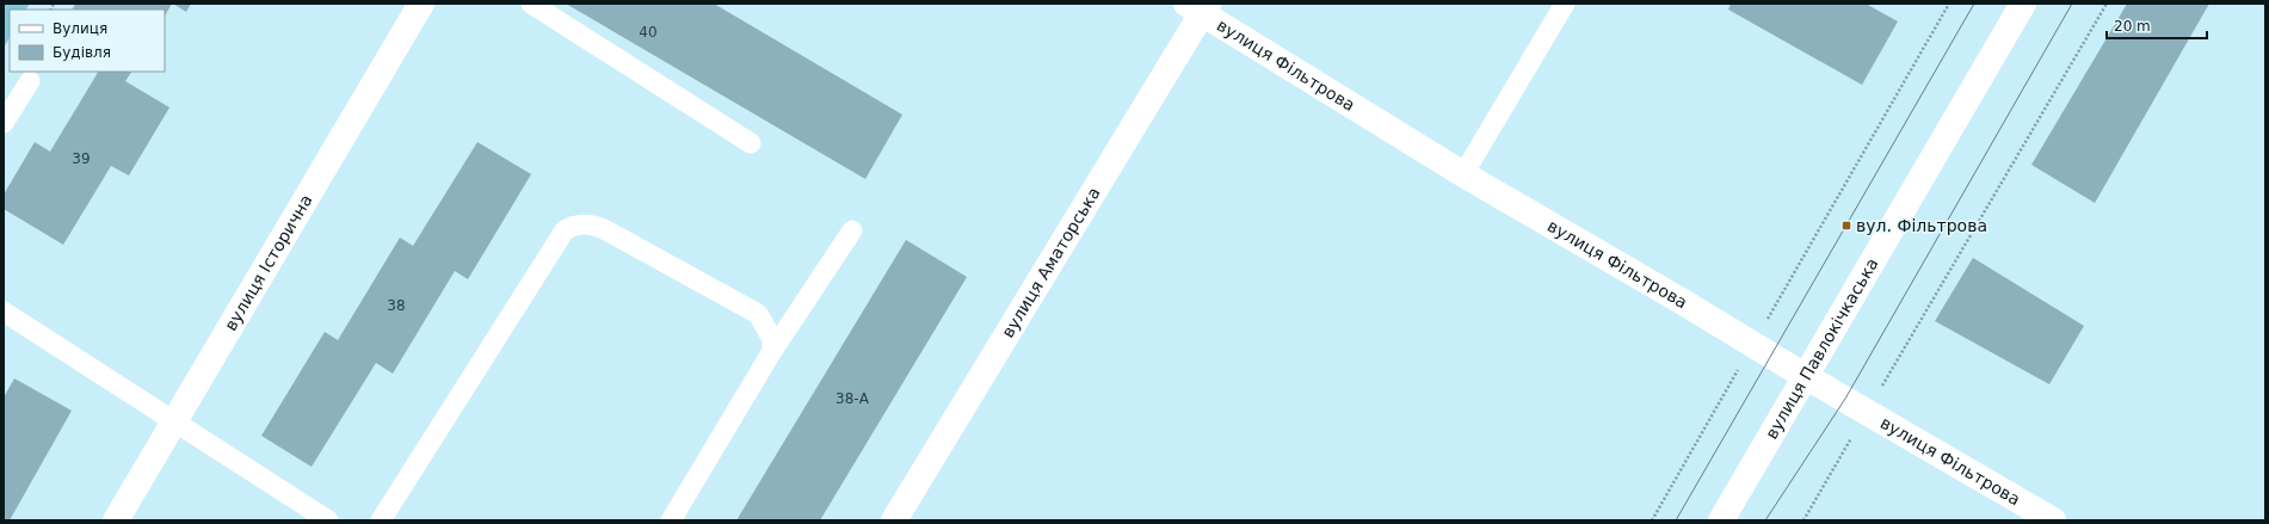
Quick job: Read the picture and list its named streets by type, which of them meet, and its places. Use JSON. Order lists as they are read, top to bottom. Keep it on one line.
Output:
{"streets":{"street":["вулиця Фільтрова","вулиця Історична","вулиця Аматорська","вулиця Павлокічкаська"]},"crossings":[["вулиця Фільтрова","вулиця Аматорська"],["вулиця Фільтрова","вулиця Павлокічкаська"]],"places":{"transit":["вул. Фільтрова"]},"house_numbers":["40","39","38","38-А"],"legend":["Вулиця","Будівля"],"scale_bar":"20 m"}
